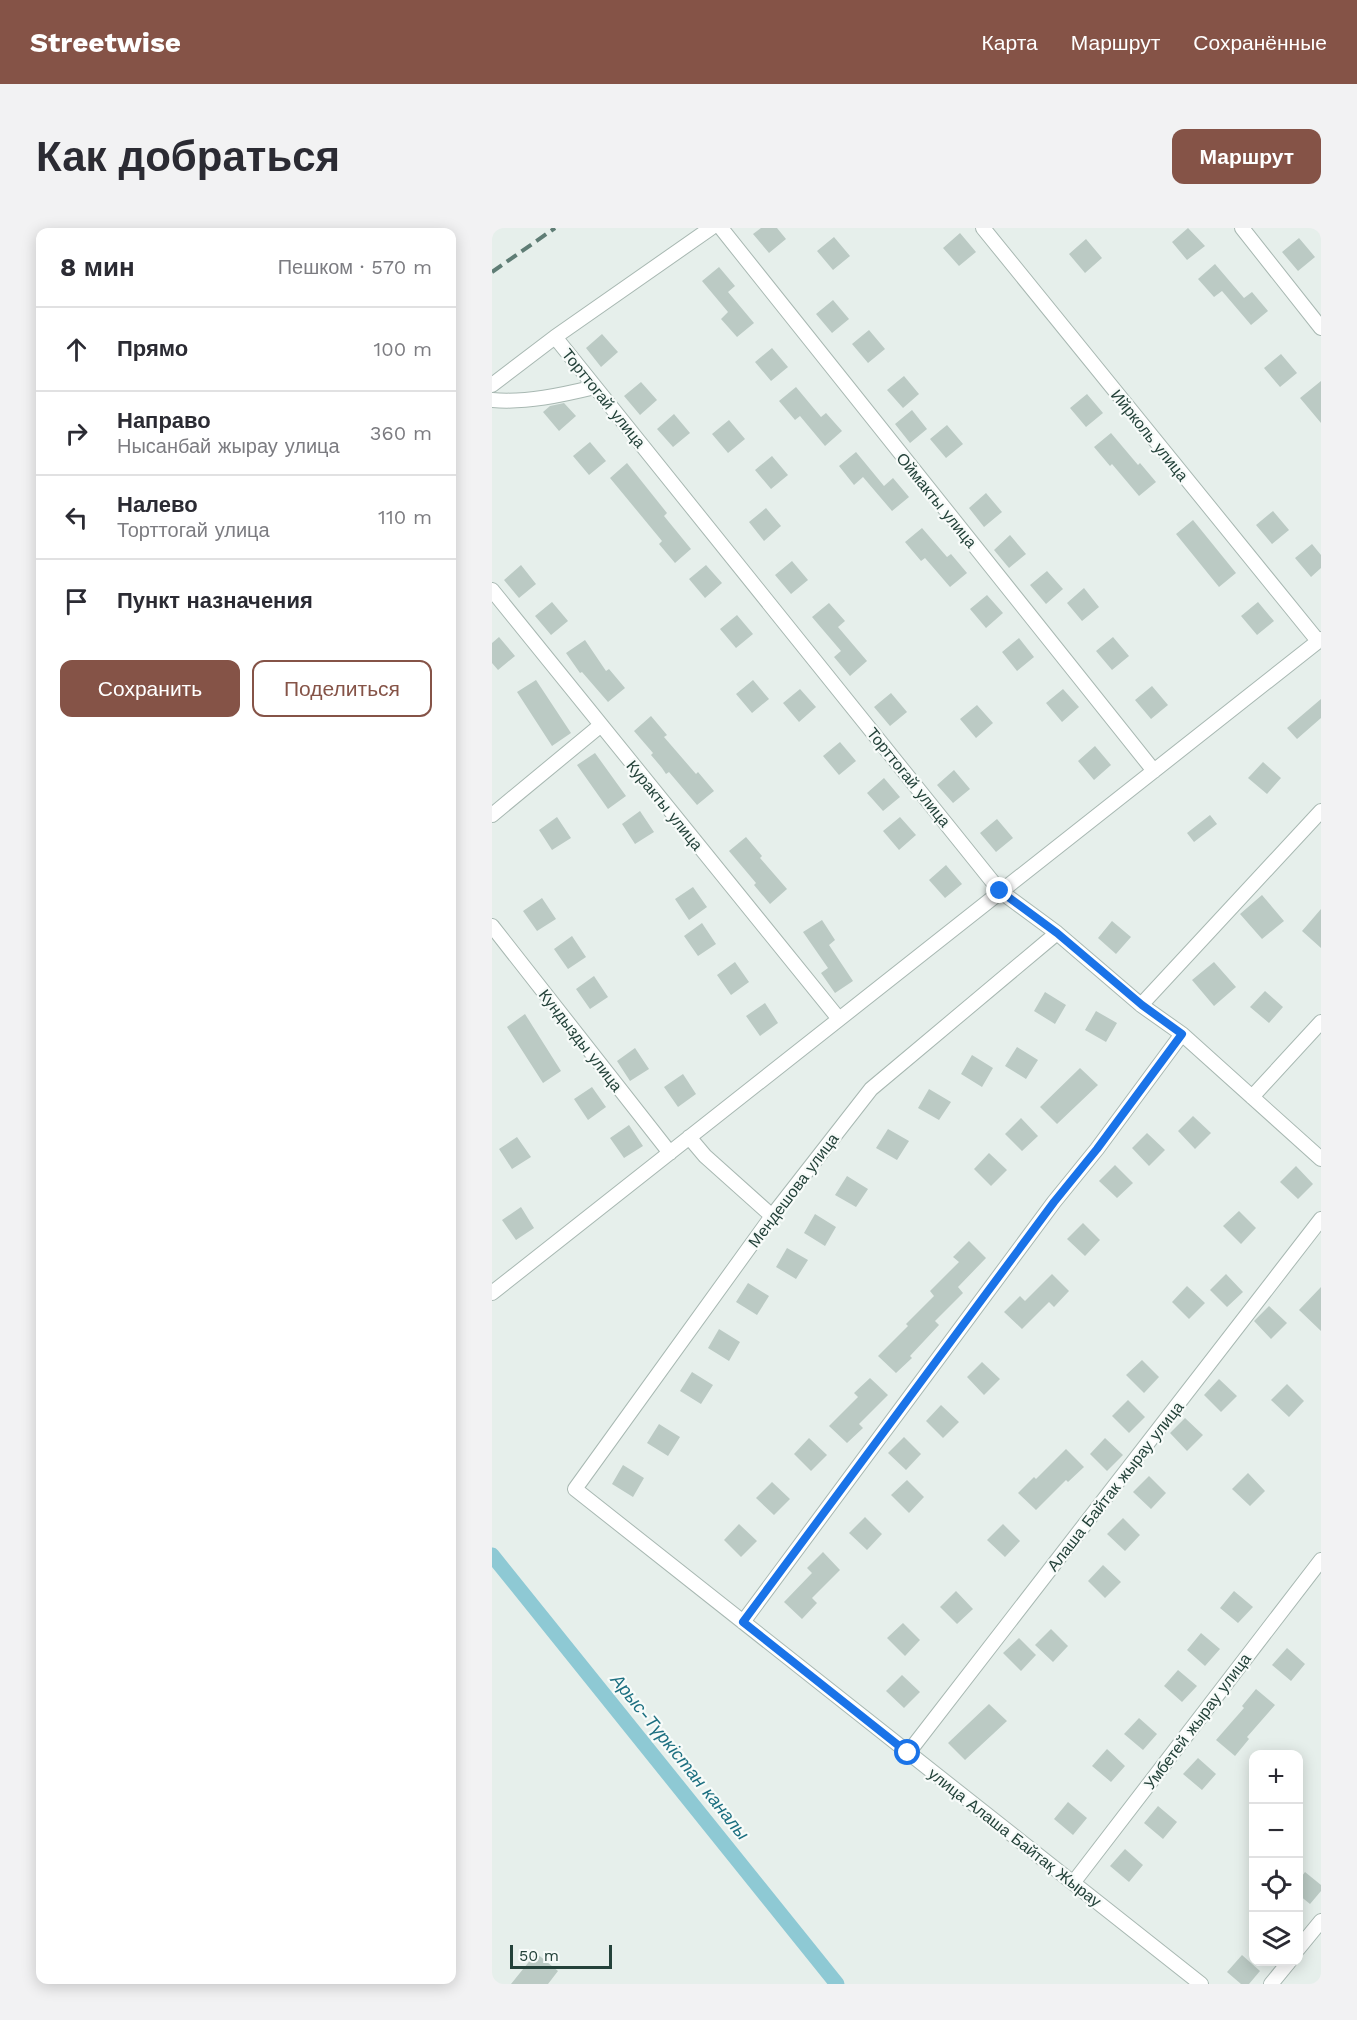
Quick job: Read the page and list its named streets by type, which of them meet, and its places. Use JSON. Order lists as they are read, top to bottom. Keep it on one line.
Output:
{"streets":{"street":["Торттогай улица","Ийрколь улица","Оймакты улица","Куракты улица","Кундызды улица","Мендешова улица","Алаша Байтак жырау улица","Умбетей жырау улица","улица Алаша Байтақ Жырау"]},"crossings":[["Торттогай улица","Мендешова улица"],["Мендешова улица","улица Алаша Байтақ Жырау"],["Алаша Байтак жырау улица","улица Алаша Байтақ Жырау"],["Умбетей жырау улица","улица Алаша Байтақ Жырау"]],"water":["Арыс-Түркістан каналы"],"scale_bar":"50 m","page":{"header":"Streetwise","nav":["Карта","Маршрут","Сохранённые"],"buttons":["Маршрут",["Сохранить","Поделиться"]],"title":"Как добраться","heading":["8 мин","Пешком · 570 m"],"list":[["Прямо","100 m"],["Направо","Нысанбай жырау улица","360 m"],["Налево","Торттогай улица","110 m"],"Пункт назначения"],"map_buttons":["+","−"],"scale":"50 m"}}
